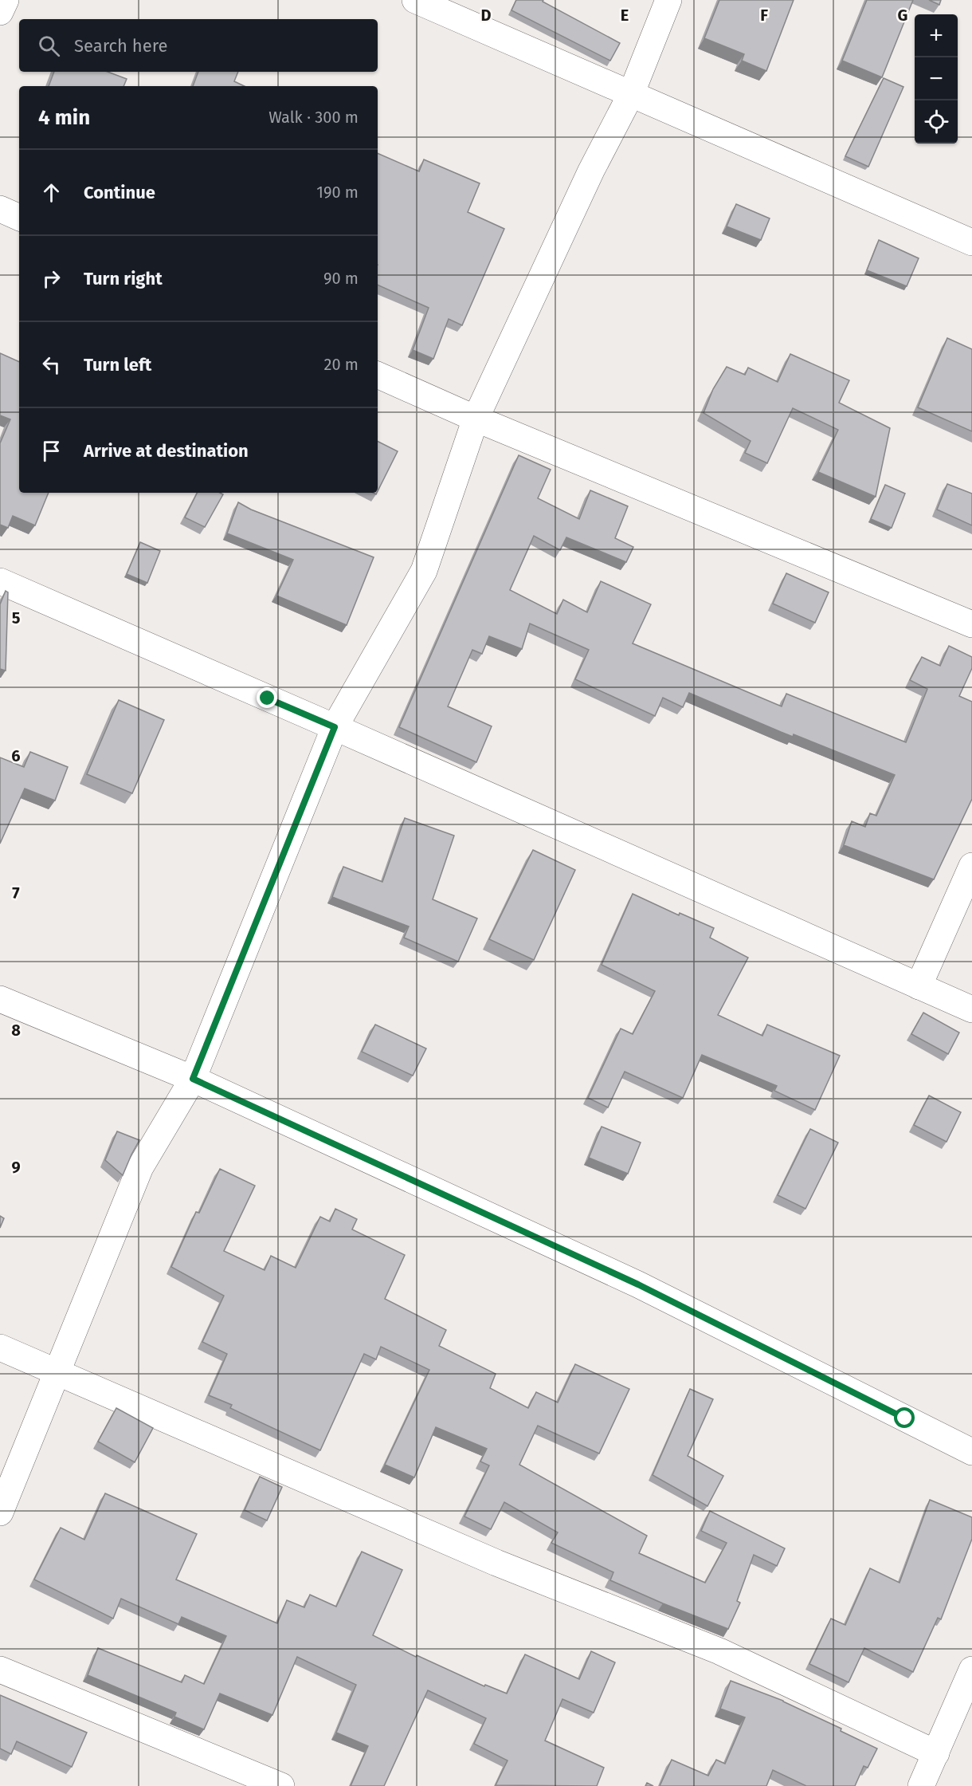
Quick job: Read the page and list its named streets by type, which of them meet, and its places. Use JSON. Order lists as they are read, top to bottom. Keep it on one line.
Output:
{"page":{"map_buttons":["+","−"],"search":"Search here","heading":["4 min","Walk · 300 m"],"list":[["Continue","190 m"],["Turn right","90 m"],["Turn left","20 m"],"Arrive at destination"]},"grid":{"columns":["D","E","F","G"],"rows":["5","6","7","8","9"]}}
